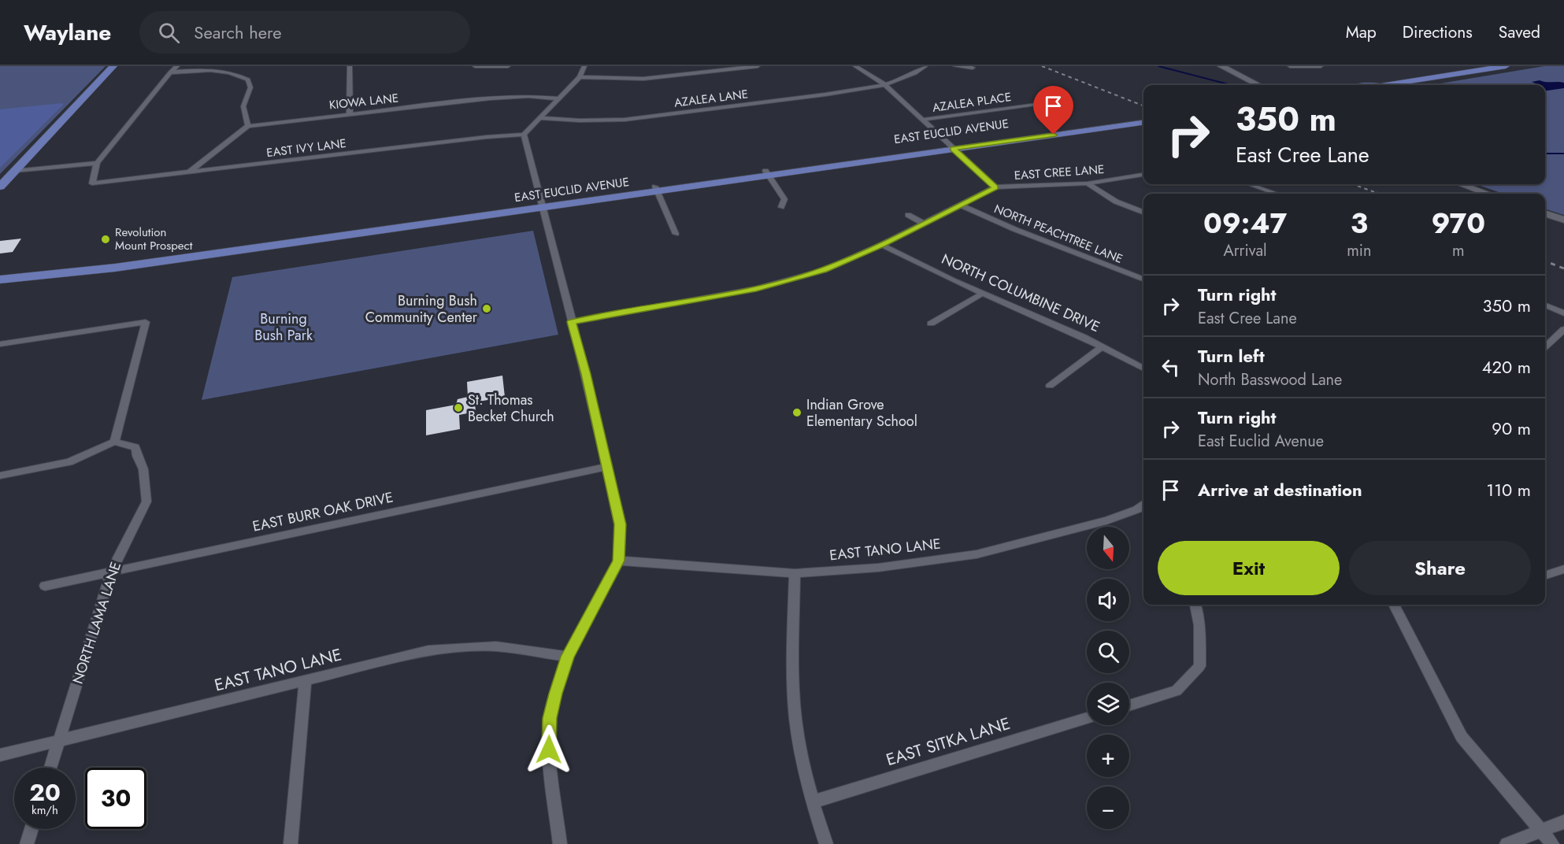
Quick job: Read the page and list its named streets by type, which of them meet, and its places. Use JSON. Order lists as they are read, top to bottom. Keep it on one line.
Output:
{"streets":{"main road":["EAST EUCLID AVENUE"],"street":["AZALEA LANE","KIOWA LANE","AZALEA PLACE","EAST IVY LANE","EAST CREE LANE","NORTH PEACHTREE LANE","NORTH COLUMBINE DRIVE","EAST BURR OAK DRIVE","EAST TANO LANE","NORTH LAMA LANE","EAST SITKA LANE"]},"crossings":[["EAST CREE LANE","NORTH PEACHTREE LANE"],["EAST CREE LANE","NORTH COLUMBINE DRIVE"],["EAST BURR OAK DRIVE","NORTH LAMA LANE"],["EAST TANO LANE","NORTH LAMA LANE"]],"parks":["Burning Bush Park"],"places":["Revolution Mount Prospect","Burning Bush Community Center","St. Thomas Becket Church","Indian Grove Elementary School"],"north":"bottom","page":{"header":"Waylane","search":"Search here","nav":["Map","Directions","Saved"],"turn":["350 m","East Cree Lane"],"eta":["09:47","Arrival","3","min","970","m"],"list":[{"name":"Turn right","note":"East Cree Lane","value":"350 m"},{"name":"Turn left","note":"North Basswood Lane","value":"420 m"},{"name":"Turn right","note":"East Euclid Avenue","value":"90 m"},{"name":"Arrive at destination","value":"110 m"}],"map_buttons":["+","−"],"buttons":["Exit","Share"],"speed":"20 km/h","limit":"30"}}
